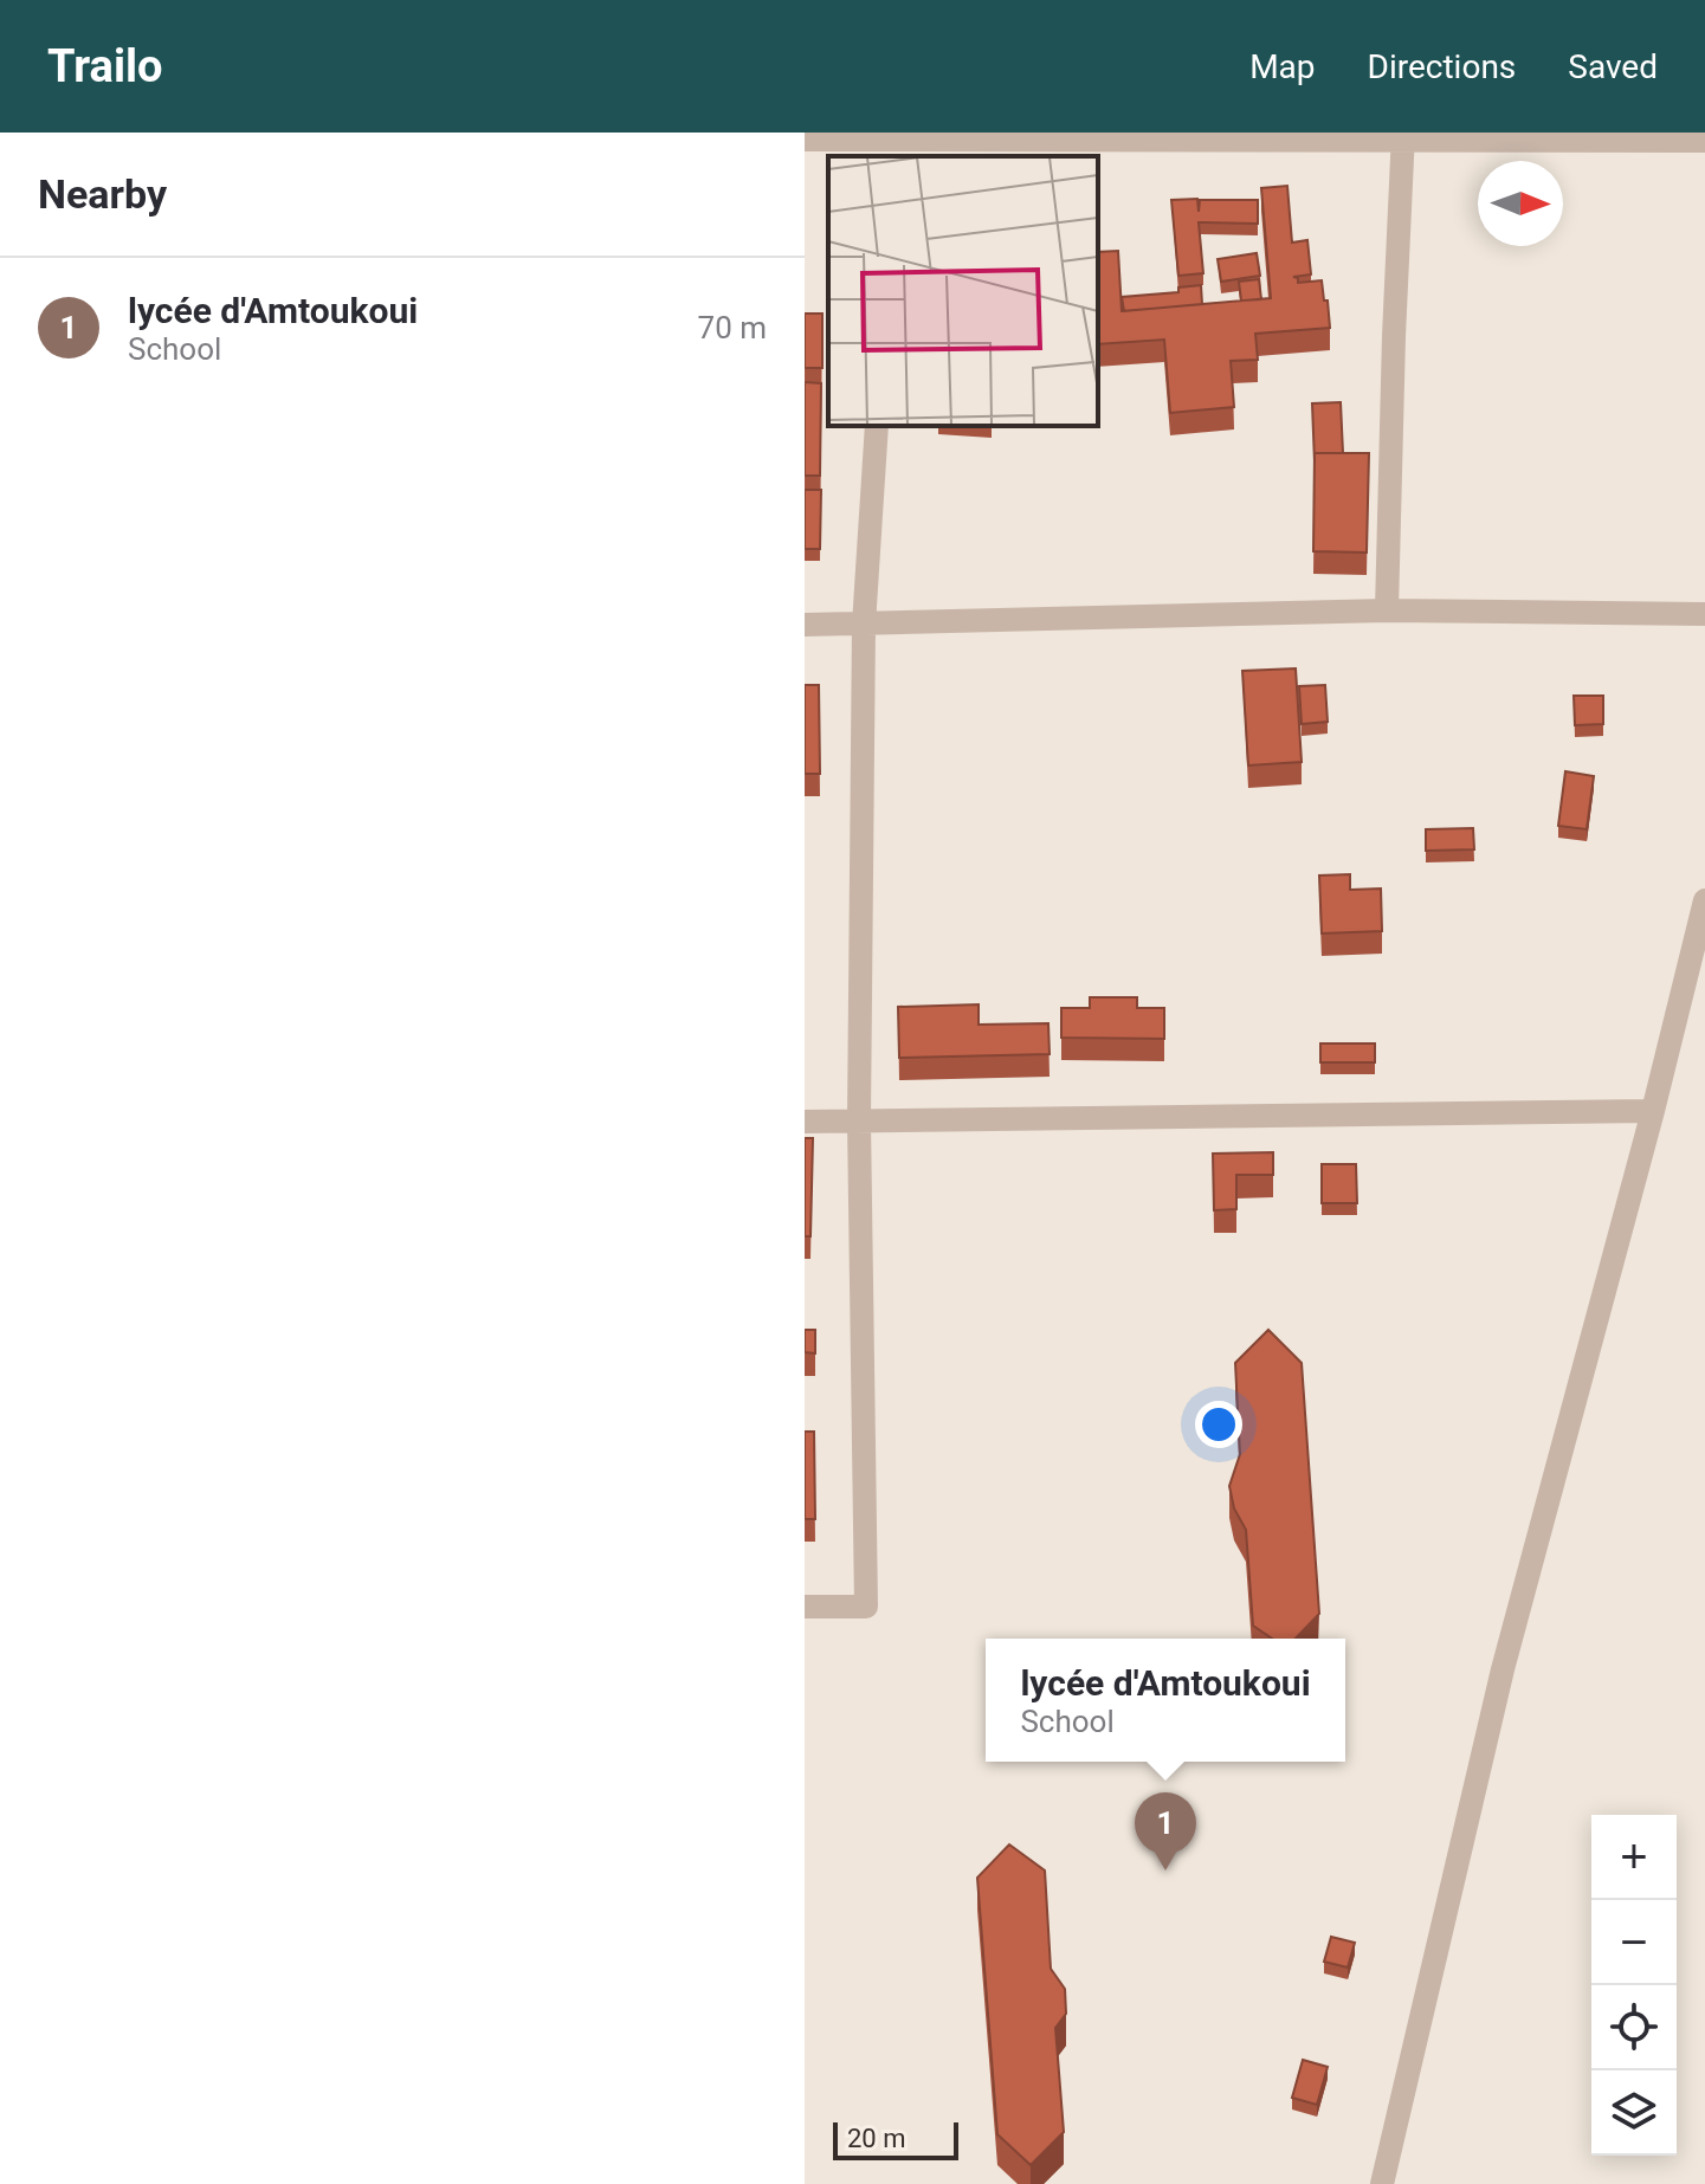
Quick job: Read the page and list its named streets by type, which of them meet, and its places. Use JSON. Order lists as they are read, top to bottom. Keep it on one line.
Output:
{"scale_bar":"20 m","north":"right","page":{"header":"Trailo","nav":["Map","Directions","Saved"],"heading":"Nearby","list":[{"mark":"1","name":"lycée d'Amtoukoui","note":"School","value":"70 m"}],"popup":["lycée d'Amtoukoui","School"],"pins":"1","map_buttons":["+","−"],"scale":"20 m"}}
